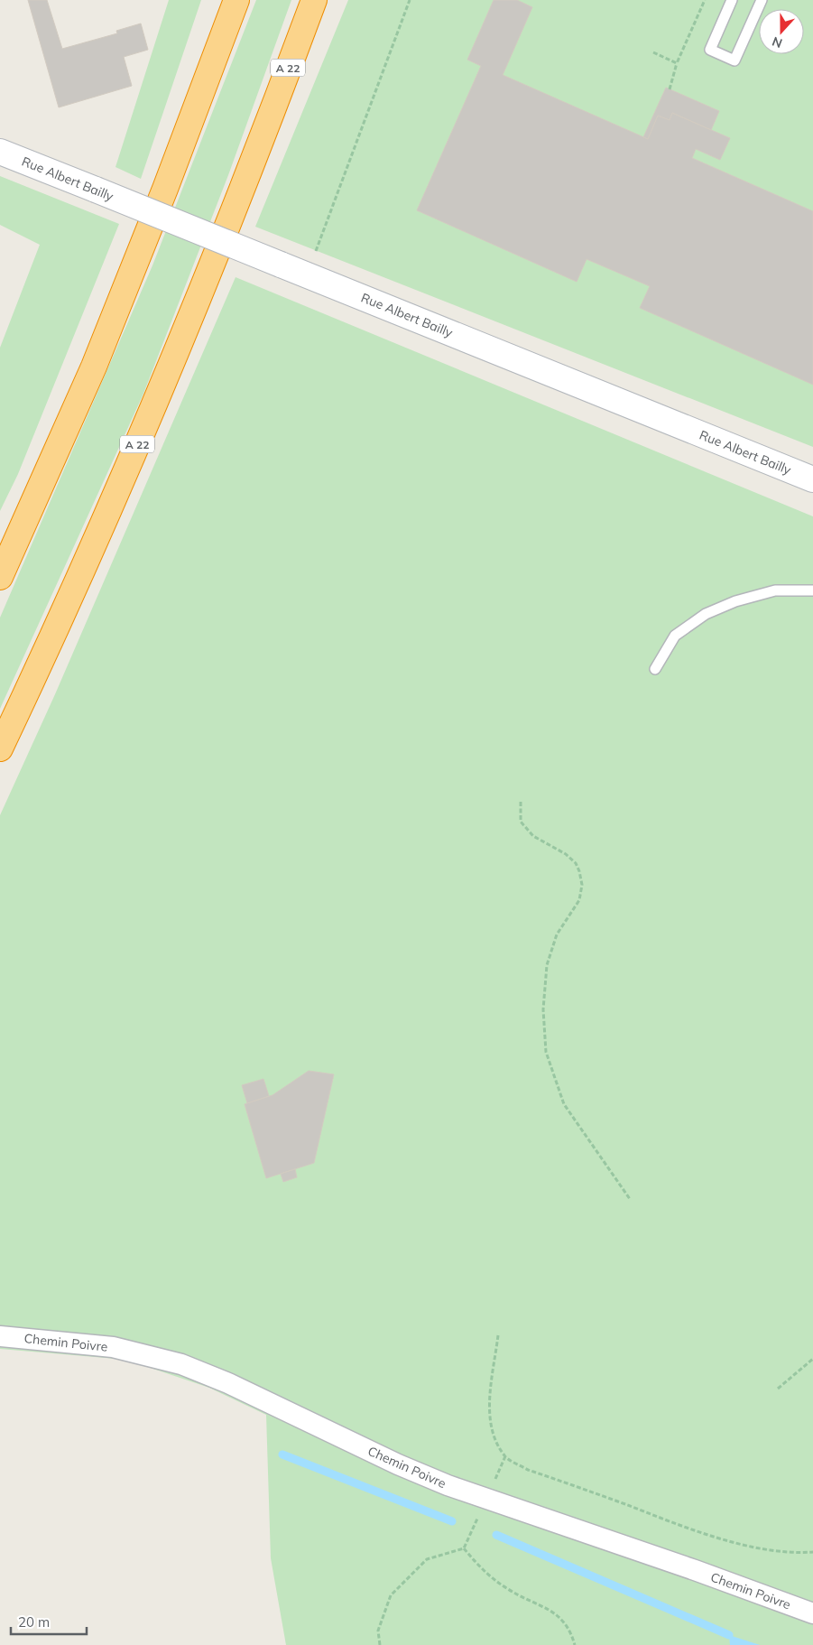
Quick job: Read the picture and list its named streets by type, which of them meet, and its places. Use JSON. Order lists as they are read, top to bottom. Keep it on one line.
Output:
{"streets":{"highway":["A 22"],"main road":["Rue Albert Bailly"],"street":["Chemin Poivre"]},"scale_bar":"20 m","north":"bottom"}
